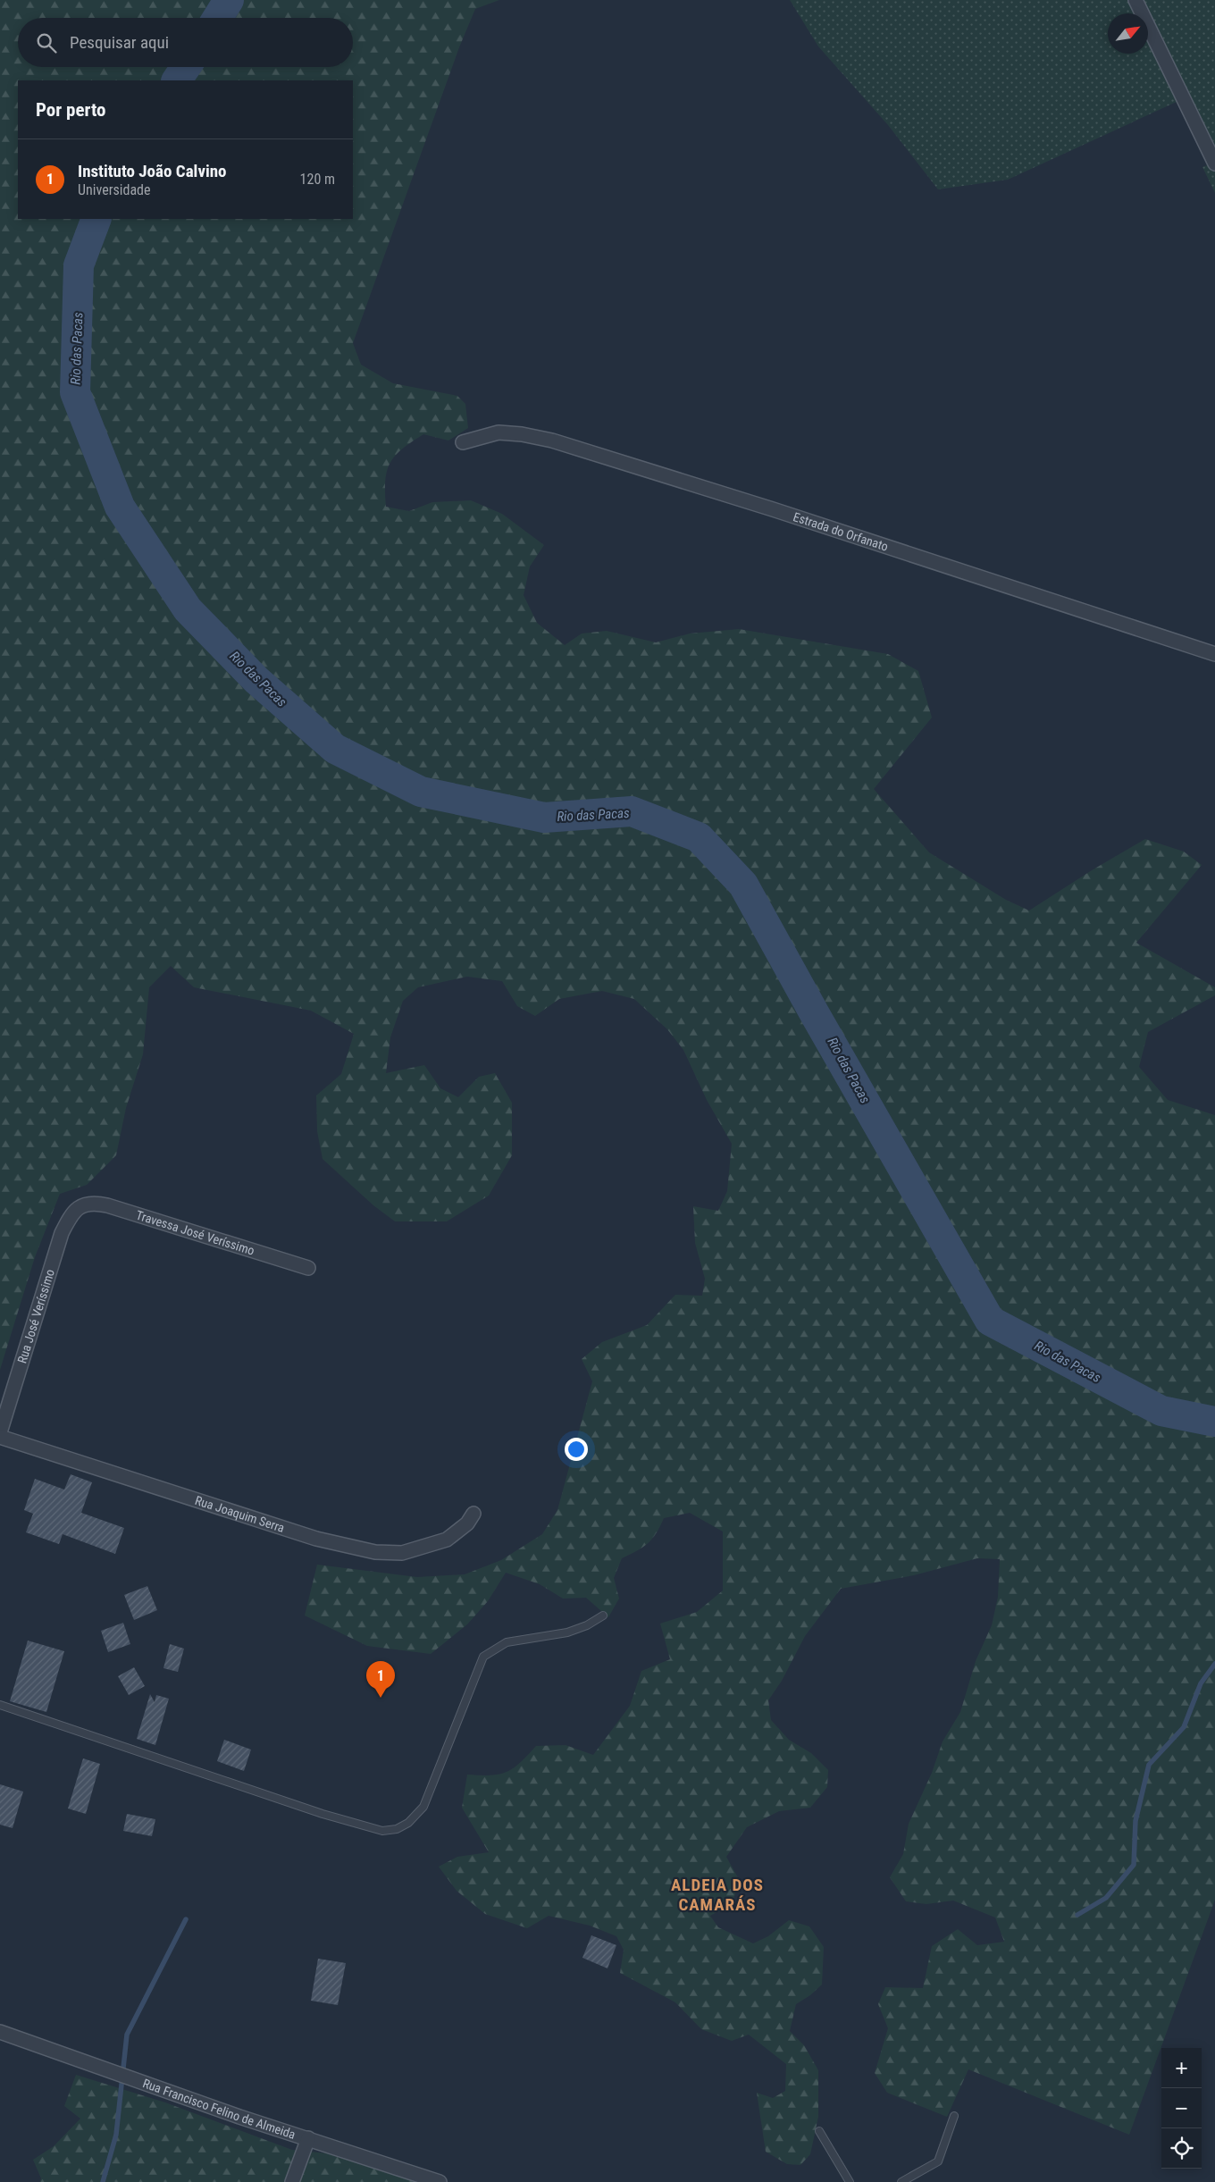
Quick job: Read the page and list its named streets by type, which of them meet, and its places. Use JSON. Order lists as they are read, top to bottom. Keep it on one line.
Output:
{"streets":{"street":["Estrada do Orfanato","Travessa José Veríssimo","Rua José Veríssimo","Rua Joaquim Serra","Rua Francisco Felino de Almeida"]},"crossings":[["Travessa José Veríssimo","Rua José Veríssimo"]],"districts":["ALDEIA DOS CAMARÁS"],"water":["Rio das Pacas"],"north":"top right","page":{"search":"Pesquisar aqui","heading":"Por perto","list":[{"mark":"1","name":"Instituto João Calvino","note":"Universidade","value":"120 m"}],"pins":"1","map_buttons":["+","−"]}}
